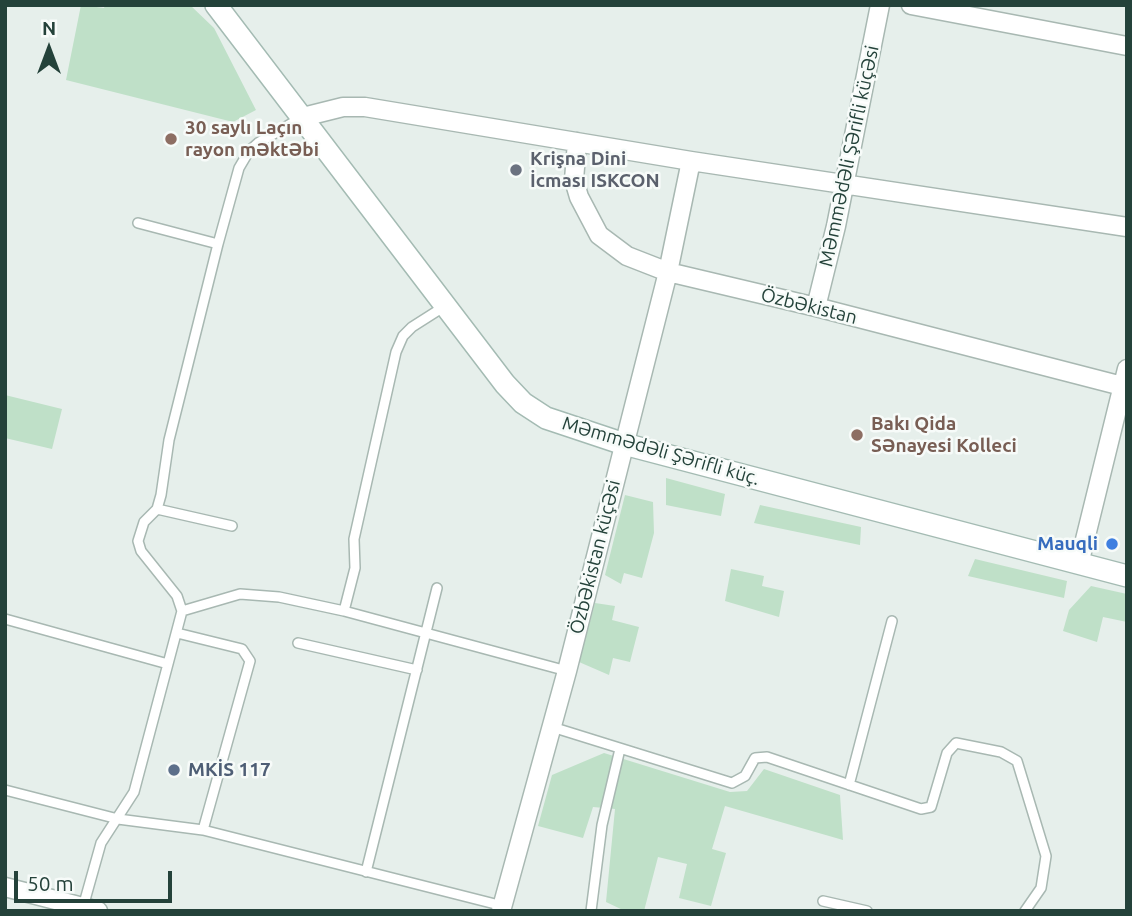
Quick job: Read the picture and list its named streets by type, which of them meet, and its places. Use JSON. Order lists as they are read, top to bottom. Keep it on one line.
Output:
{"streets":{"street":["Məmmədəli Şərifli küçəsi","Özbəkistan","Məmmədəli Şərifli küç.","Özbəkistan küçəsi"]},"crossings":[["Məmmədəli Şərifli küçəsi","Özbəkistan"],["Özbəkistan","Özbəkistan küçəsi"],["Məmmədəli Şərifli küç.","Özbəkistan küçəsi"]],"places":["30 saylı Laçın rayon məktəbi","Krişna Dini İcması ISKCON","Bakı Qida Sənayesi Kolleci","Mauqli","MKİS 117"],"scale_bar":"50 m","north":"top"}
